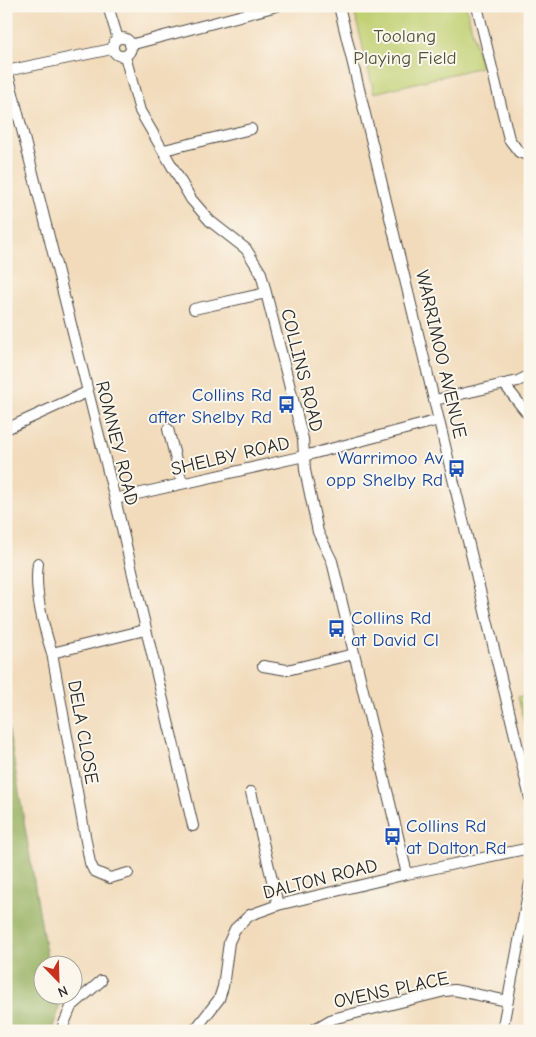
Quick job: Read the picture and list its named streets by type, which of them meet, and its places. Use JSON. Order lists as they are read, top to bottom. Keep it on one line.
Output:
{"streets":{"street":["WARRIMOO AVENUE","COLLINS ROAD","ROMNEY ROAD","SHELBY ROAD","DELA CLOSE","DALTON ROAD","OVENS PLACE"]},"crossings":[["WARRIMOO AVENUE","SHELBY ROAD"],["COLLINS ROAD","SHELBY ROAD"],["COLLINS ROAD","DALTON ROAD"],["ROMNEY ROAD","SHELBY ROAD"]],"parks":["Toolang Playing Field"],"places":{"bus stop":["Collins Rd after Shelby Rd","Warrimoo Av opp Shelby Rd","Collins Rd at David Cl","Collins Rd at Dalton Rd"]},"north":"bottom right"}
